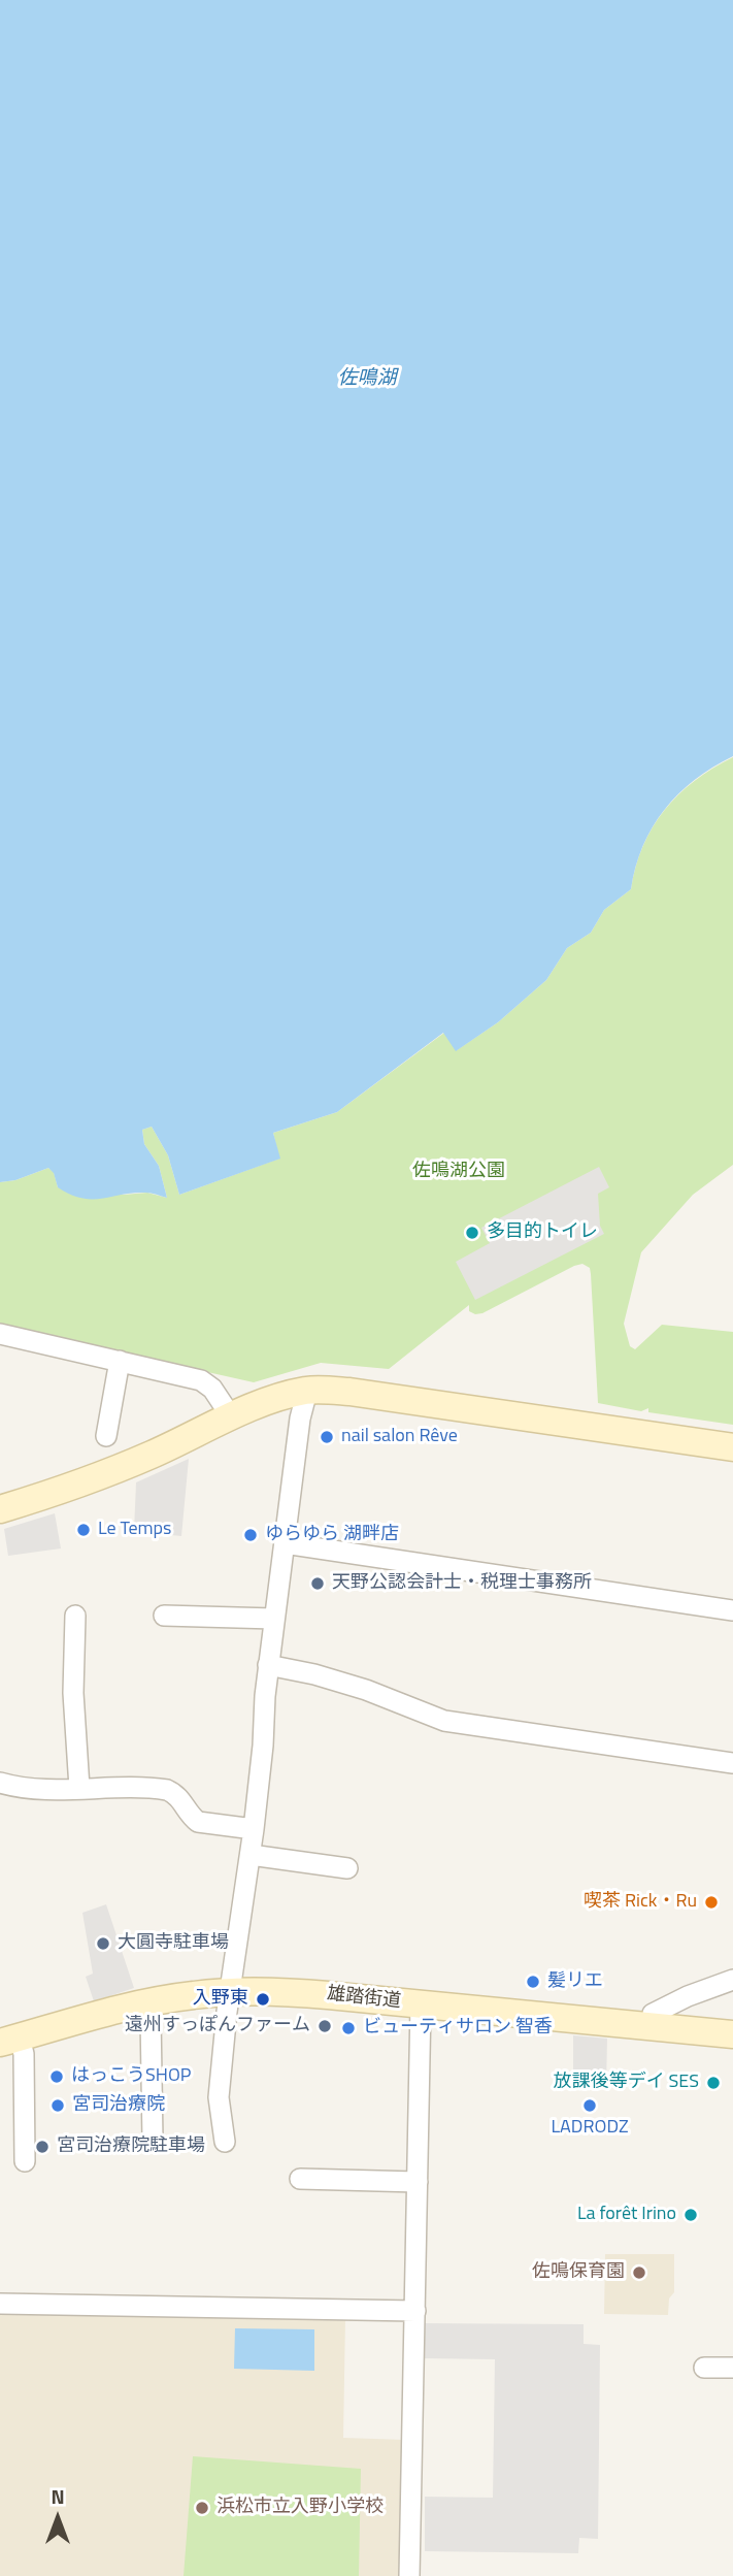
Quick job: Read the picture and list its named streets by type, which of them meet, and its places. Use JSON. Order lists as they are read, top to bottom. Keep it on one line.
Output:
{"streets":{"street":["雄踏街道"]},"water":["佐鳴湖"],"parks":["佐鳴湖公園"],"places":["多目的トイレ","nail salon Rêve","Le Temps","ゆらゆら 湖畔店","天野公認会計士・税理士事務所","喫茶 Rick・Ru","大圓寺駐車場","髪リエ","入野東","遠州すっぽんファーム","ビューティサロン 智香","はっこうSHOP","放課後等デイ SES","宮司治療院","LADRODZ","宮司治療院駐車場","La forêt Irino","佐鳴保育園","浜松市立入野小学校"],"north":"top"}
